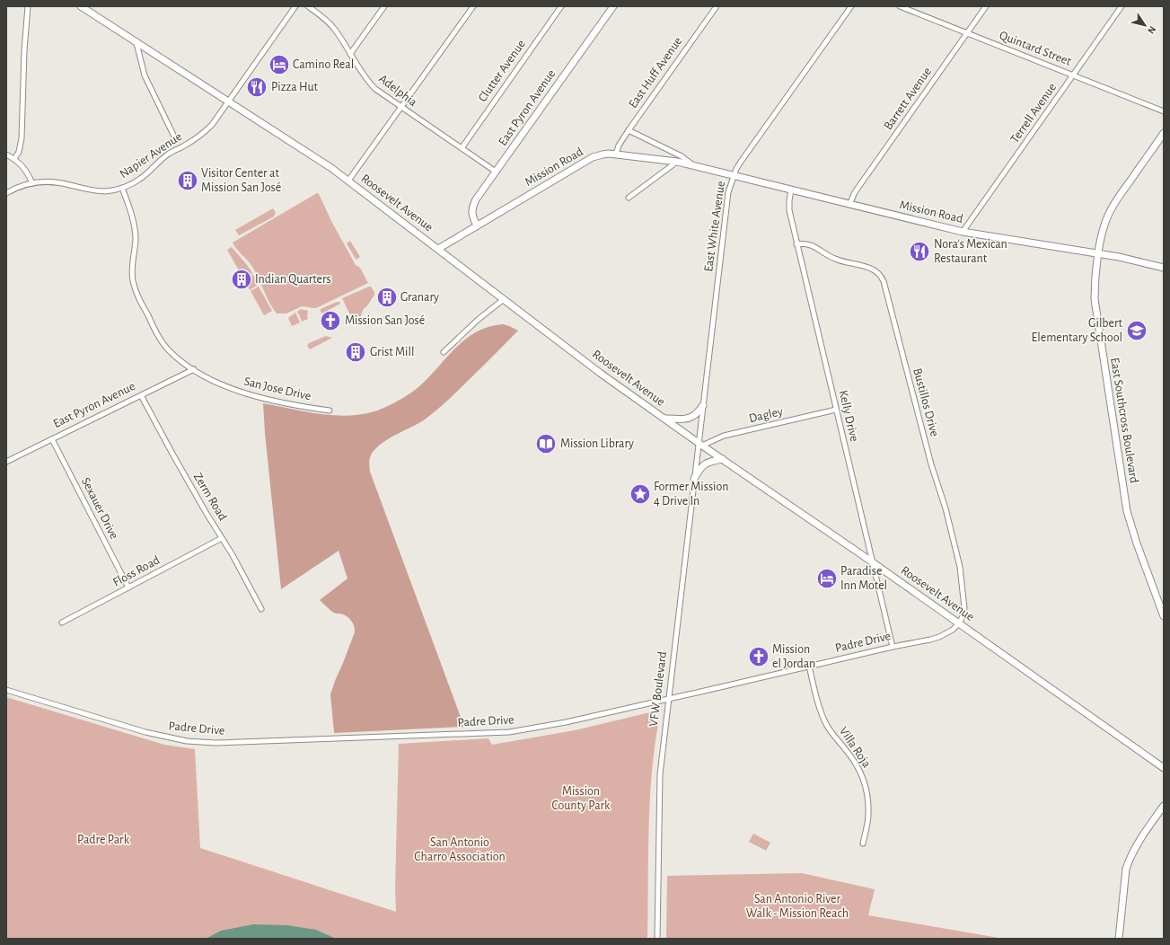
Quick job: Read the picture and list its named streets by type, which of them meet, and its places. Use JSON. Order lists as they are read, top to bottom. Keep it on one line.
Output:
{"streets":{"main road":["East Pyron Avenue","Mission Road","Roosevelt Avenue","East Southcross Boulevard"],"street":["Quintard Street","Clutter Avenue","East Huff Avenue","Adelphia","Barrett Avenue","Terrell Avenue","Napier Avenue","East White Avenue","San Jose Drive","Bustillos Drive","Dagley","Kelly Drive","Zerm Road","Sexauer Drive","Floss Road","Padre Drive","VFW Boulevard","Villa Roja"]},"crossings":[["Quintard Street","Barrett Avenue"],["Quintard Street","Terrell Avenue"],["Clutter Avenue","Adelphia"],["East Huff Avenue","Mission Road"],["Adelphia","East Pyron Avenue"],["Barrett Avenue","Mission Road"],["East Pyron Avenue","Mission Road"],["East Pyron Avenue","San Jose Drive"],["East Pyron Avenue","Zerm Road"],["East Pyron Avenue","Sexauer Drive"],["Terrell Avenue","Mission Road"],["Napier Avenue","Roosevelt Avenue"],["Napier Avenue","San Jose Drive"],["Mission Road","Roosevelt Avenue"],["Mission Road","East White Avenue"],["Mission Road","Kelly Drive"],["Mission Road","East Southcross Boulevard"],["Roosevelt Avenue","East White Avenue"],["Roosevelt Avenue","Bustillos Drive"],["Roosevelt Avenue","Dagley"],["Roosevelt Avenue","Kelly Drive"],["Roosevelt Avenue","Padre Drive"],["Roosevelt Avenue","VFW Boulevard"],["East White Avenue","Dagley"],["East White Avenue","VFW Boulevard"],["Bustillos Drive","Kelly Drive"],["Bustillos Drive","Padre Drive"],["Dagley","Kelly Drive"],["Dagley","VFW Boulevard"],["Kelly Drive","Padre Drive"],["Zerm Road","Floss Road"],["Sexauer Drive","Floss Road"],["Padre Drive","VFW Boulevard"],["Padre Drive","Villa Roja"]],"parks":["Mission County Park","Padre Park","San Antonio Charro Association","San Antonio River Walk - Mission Reach"],"places":{"hotel":["Camino Real","Paradise Inn Motel"],"restaurant":["Pizza Hut","Nora's Mexican Restaurant"],"building":["Visitor Center at Mission San José","Indian Quarters","Granary","Grist Mill"],"church":["Mission San José","Mission el Jordan"],"school or university":["Gilbert Elementary School"],"library":["Mission Library"],"place":["Former Mission 4 Drive In"]},"north":"bottom right"}
